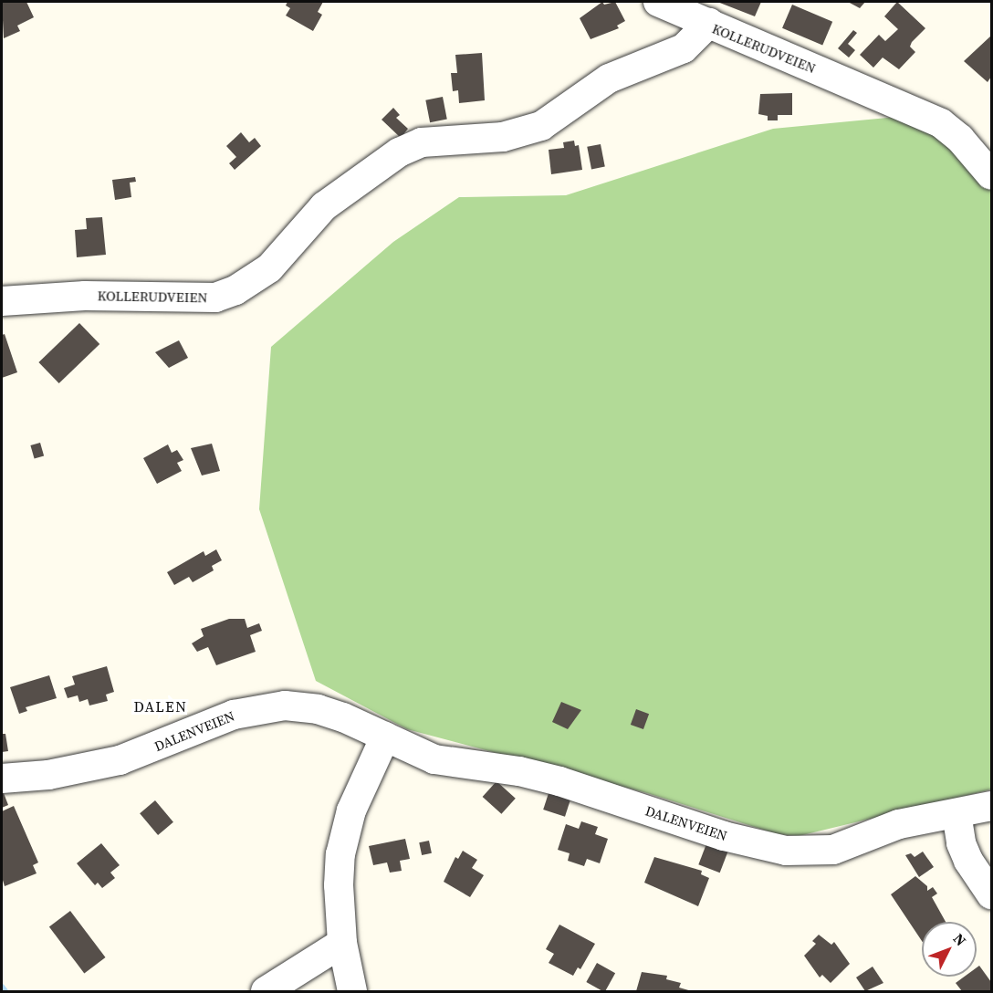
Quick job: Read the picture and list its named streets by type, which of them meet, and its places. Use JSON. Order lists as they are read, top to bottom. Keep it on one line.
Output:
{"streets":{"street":["KOLLERUDVEIEN","DALENVEIEN"]},"districts":["DALEN"],"north":"top right"}
